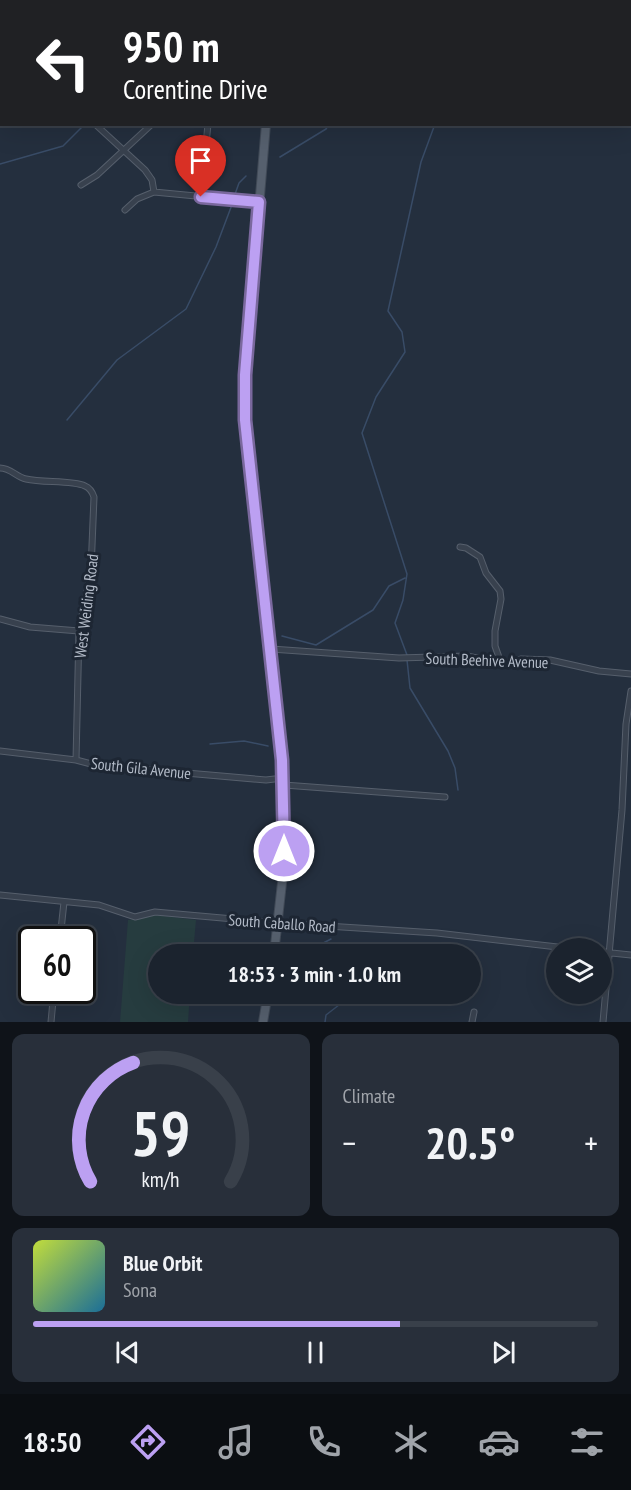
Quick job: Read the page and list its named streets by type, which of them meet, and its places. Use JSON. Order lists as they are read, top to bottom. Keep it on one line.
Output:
{"streets":{"street":["West Weiding Road","South Beehive Avenue","South Gila Avenue","South Caballo Road"]},"crossings":[["West Weiding Road","South Gila Avenue"]],"page":{"turn":["950 m","Corentine Drive"],"limit":"60","trip":"18:53 · 3 min · 1.0 km","tile":"Climate","heat":["−","20.5°","+"],"song":["Blue Orbit","Sona"],"tabs":"18:50","gauge":["59","km/h"]}}
